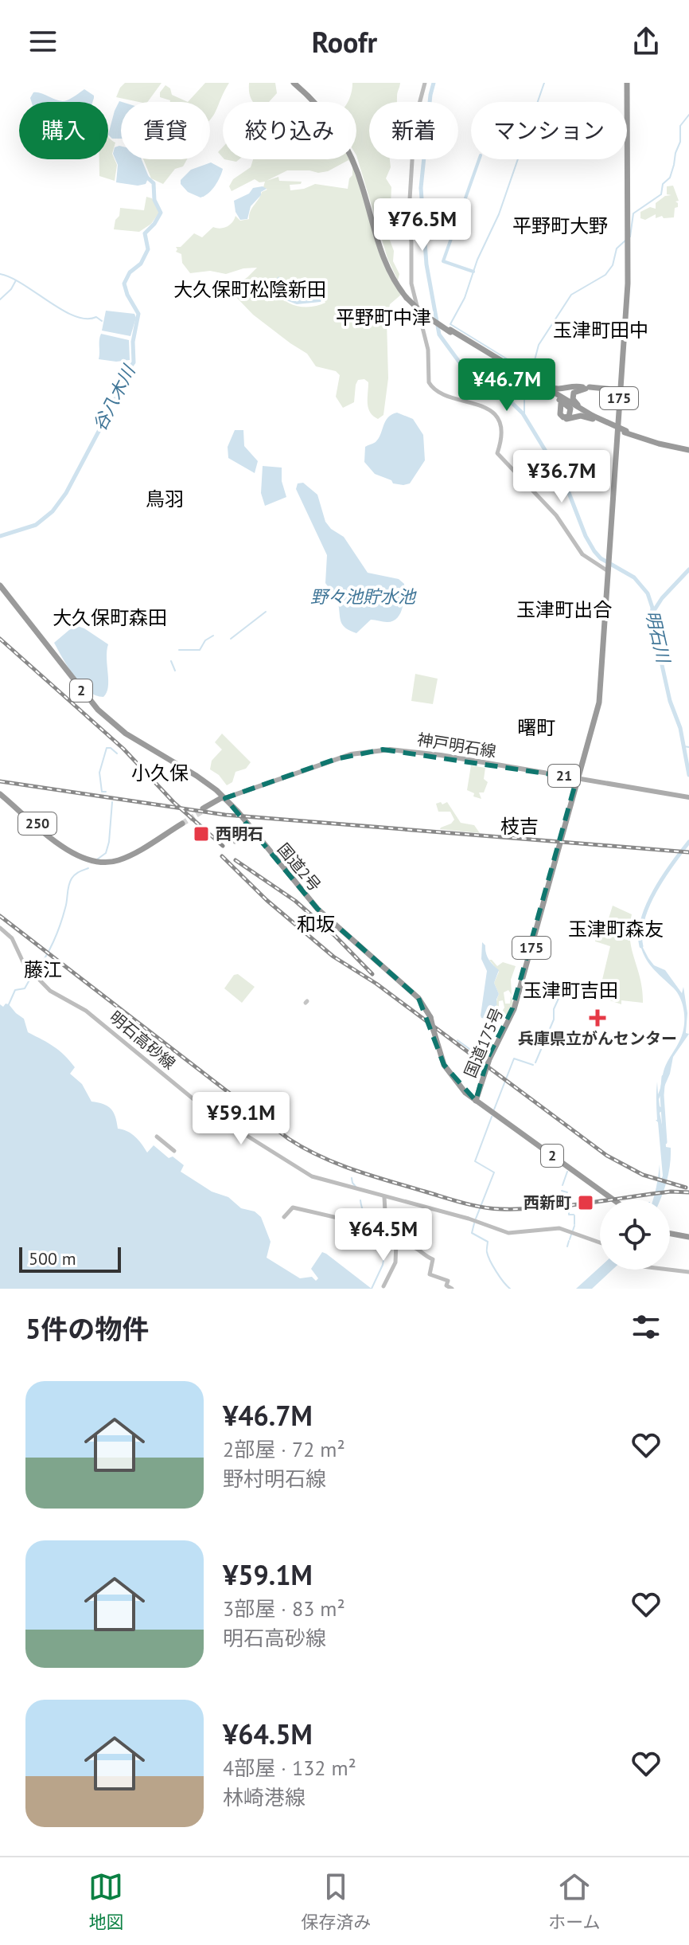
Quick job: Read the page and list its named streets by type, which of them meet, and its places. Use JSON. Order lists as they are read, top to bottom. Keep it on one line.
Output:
{"streets":{"highway":["175","2","250","国道2号","国道175号"],"main road":["神戸明石線","21","明石高砂線"]},"crossings":[["神戸明石線","国道2号"],["神戸明石線","国道175号"],["国道2号","国道175号"]],"districts":["平野町大野","大久保町松陰新田","平野町中津","玉津町田中","鳥羽","玉津町出合","大久保町森田","曙町","小久保","枝吉","和坂","玉津町森友","藤江","玉津町吉田"],"water":["谷八木川","野々池貯水池","明石川"],"places":{"transit":["西明石","西新町"],"health":["兵庫県立がんセンター"]},"scale_bar":"500 m","page":{"header":"Roofr","chip":["購入","賃貸","絞り込み","新着","マンション"],"price":["¥76.5M","¥46.7M","¥36.7M","¥59.1M","¥64.5M"],"scale":"500 m","heading":"5件の物件","list":[{"name":"¥46.7M","note":"2部屋 · 72 m² · 野村明石線"},{"name":"¥59.1M","note":"3部屋 · 83 m² · 明石高砂線"},{"name":"¥64.5M","note":"4部屋 · 132 m² · 林崎港線"}],"tabs":["地図","保存済み","ホーム"]}}
